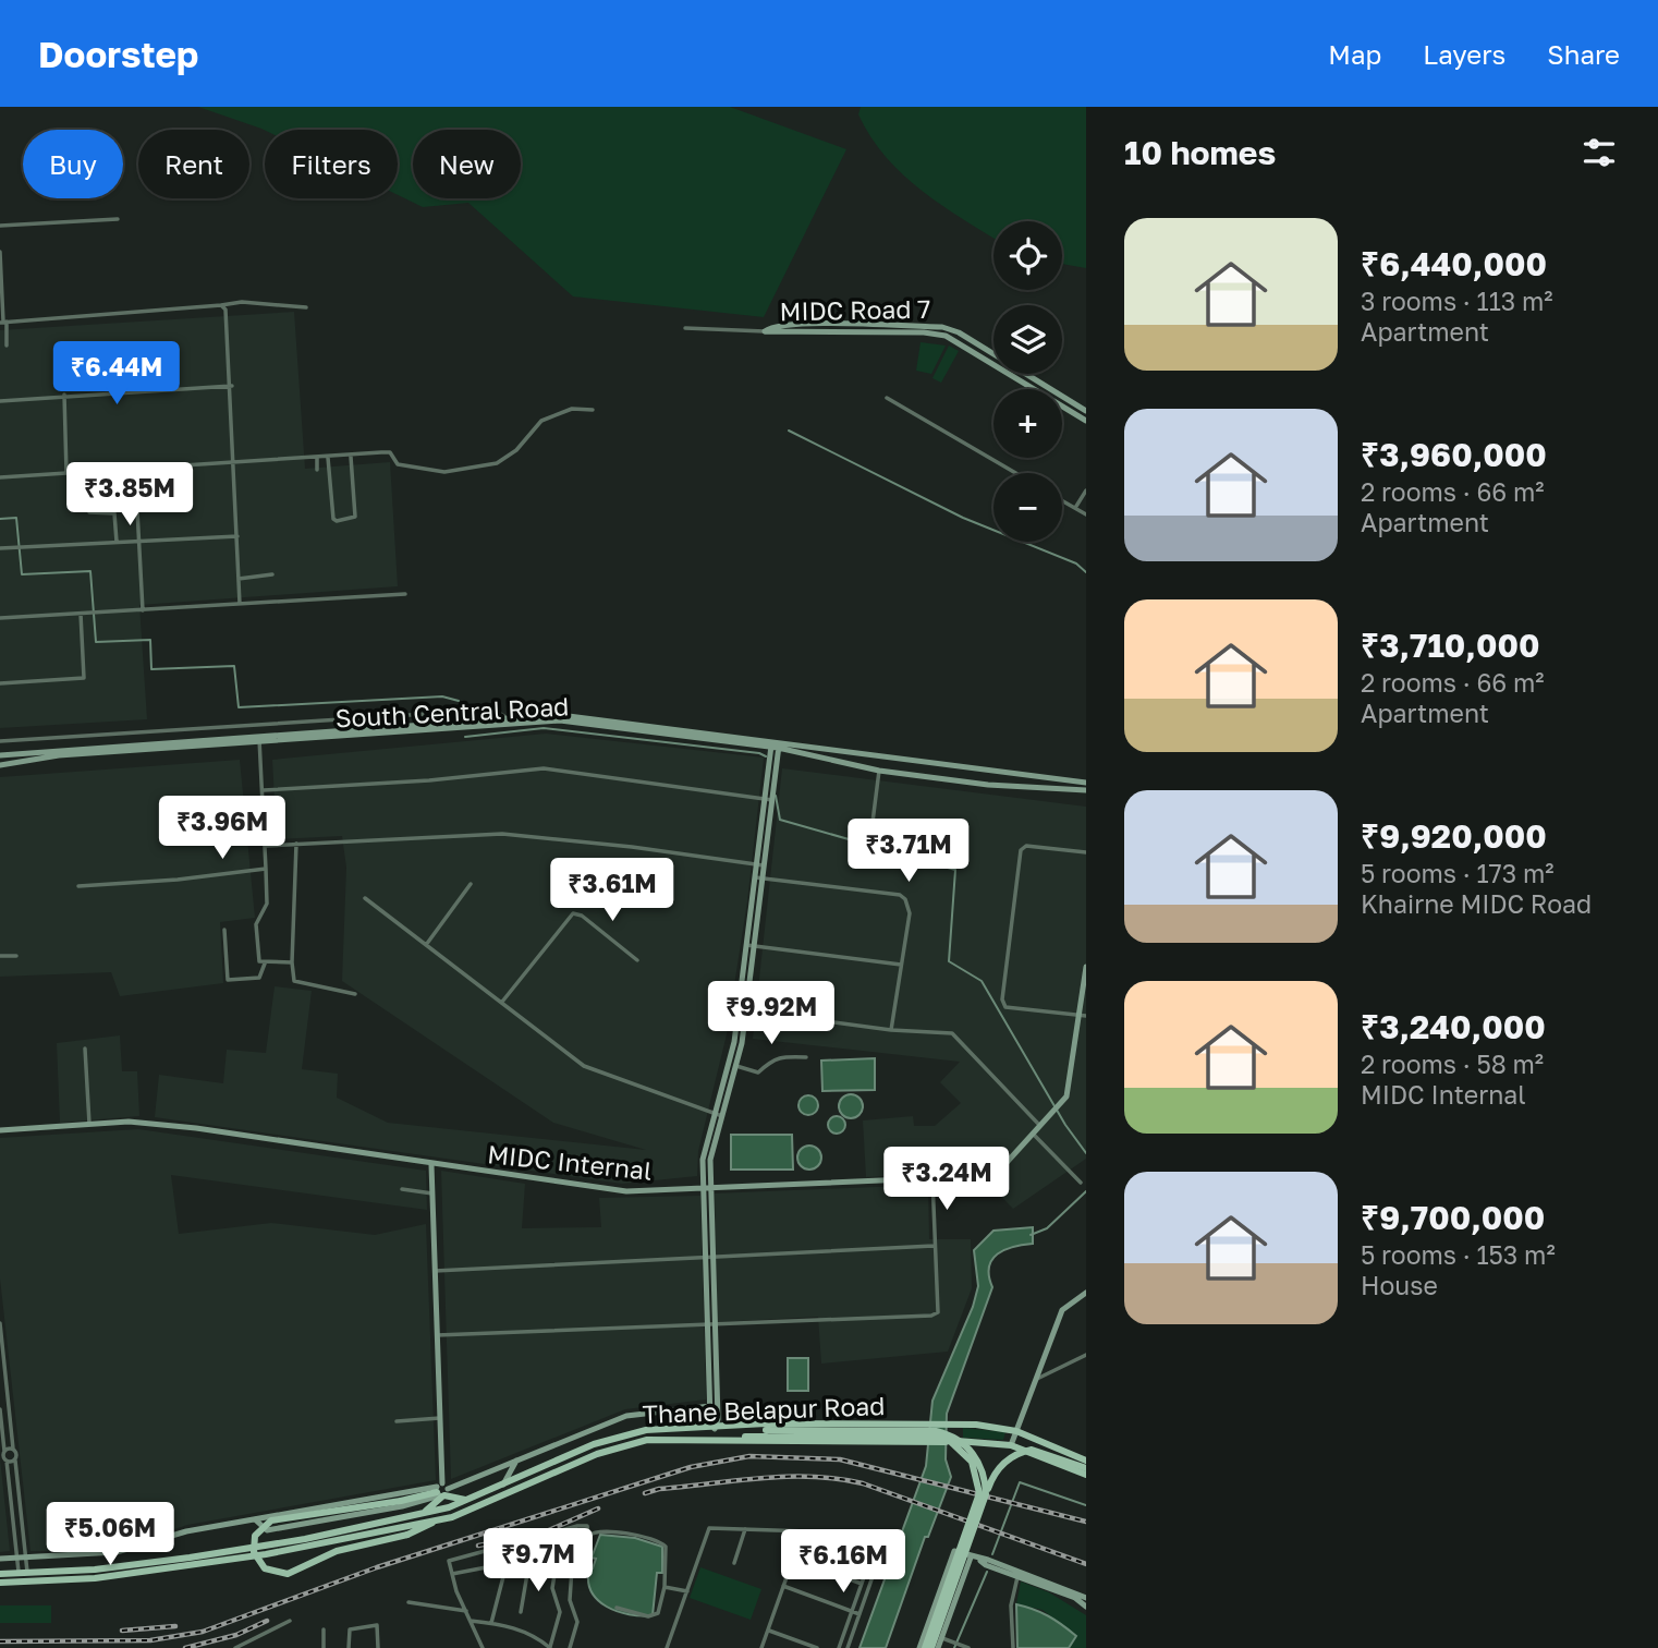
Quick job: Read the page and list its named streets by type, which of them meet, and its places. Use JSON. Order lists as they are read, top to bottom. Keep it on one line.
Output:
{"streets":{"main road":["MIDC Road 7","South Central Road","MIDC Internal","Thane Belapur Road"]},"page":{"header":"Doorstep","nav":["Map","Layers","Share"],"heading":"10 homes","chip":["Buy","Rent","Filters","New"],"list":[{"name":"₹6,440,000","note":"3 rooms · 113 m² · Apartment"},{"name":"₹3,960,000","note":"2 rooms · 66 m² · Apartment"},{"name":"₹3,710,000","note":"2 rooms · 66 m² · Apartment"},{"name":"₹9,920,000","note":"5 rooms · 173 m² · Khairne MIDC Road"},{"name":"₹3,240,000","note":"2 rooms · 58 m² · MIDC Internal"},{"name":"₹9,700,000","note":"5 rooms · 153 m² · House"}],"map_buttons":["+","−"],"price":["₹6.44M","₹3.85M","₹3.96M","₹3.71M","₹3.61M","₹9.92M","₹3.24M","₹5.06M","₹9.7M","₹6.16M"]}}
